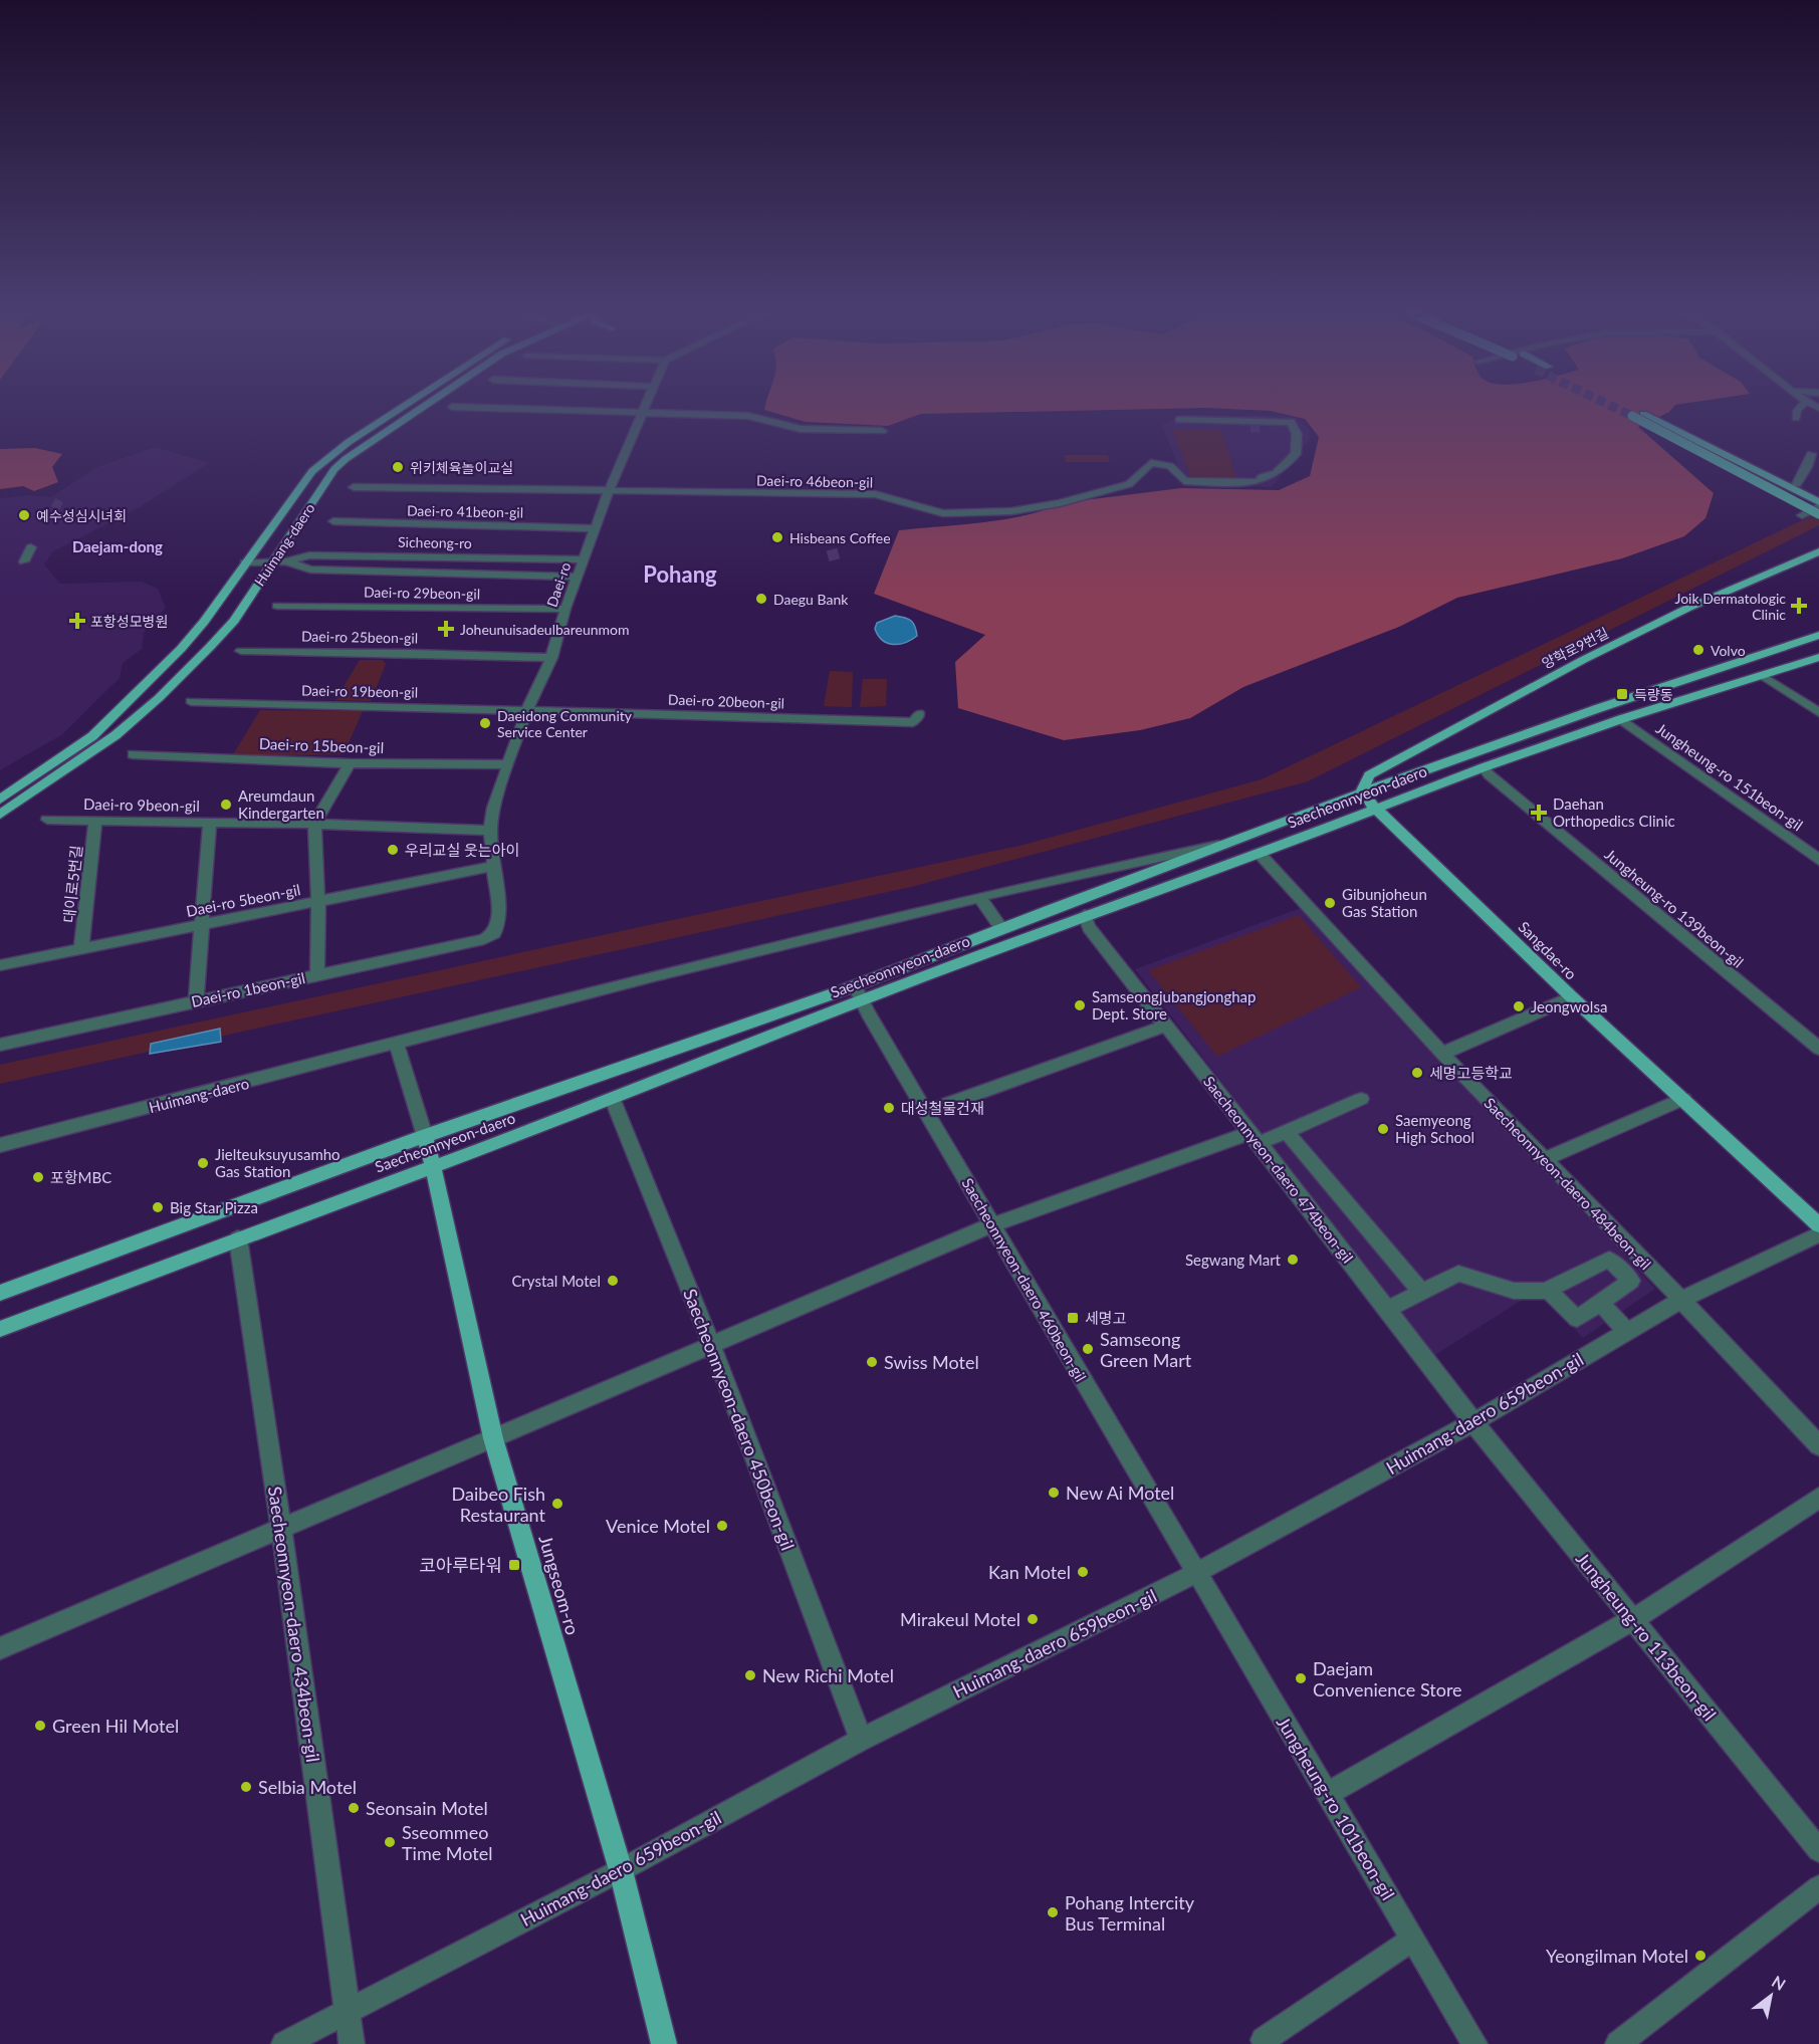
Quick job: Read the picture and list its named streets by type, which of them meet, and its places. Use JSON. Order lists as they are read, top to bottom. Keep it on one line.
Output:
{"streets":{"main road":["Huimang-daero","양학로9번길","Saecheonnyeon-daero","Sangdae-ro","Jungseom-ro"],"street":["Daei-ro 46beon-gil","Daei-ro 41beon-gil","Sicheong-ro","Daei-ro","Daei-ro 29beon-gil","Daei-ro 25beon-gil","Daei-ro 19beon-gil","Daei-ro 20beon-gil","Daei-ro 15beon-gil","Jungheung-ro 151beon-gil","Daei-ro 9beon-gil","대이로5번길","Daei-ro 5beon-gil","Jungheung-ro 139beon-gil","Daei-ro 1beon-gil","Saecheonnyeon-daero 474beon-gil","Saecheonnyeon-daero 484beon-gil","Saecheonnyeon-daero 460beon-gil","Huimang-daero 659beon-gil","Saecheonnyeon-daero 450beon-gil","Saecheonnyeon-daero 434beon-gil","Jungheung-ro 113beon-gil","Jungheung-ro 101beon-gil"]},"crossings":[["Daei-ro 46beon-gil","Daei-ro"],["Daei-ro 41beon-gil","Daei-ro"],["Sicheong-ro","Huimang-daero"],["Sicheong-ro","Daei-ro"],["Huimang-daero","Saecheonnyeon-daero"],["Daei-ro","Daei-ro 29beon-gil"],["Daei-ro","Daei-ro 25beon-gil"],["Daei-ro","Daei-ro 19beon-gil"],["Daei-ro","Daei-ro 20beon-gil"],["Daei-ro","Daei-ro 15beon-gil"],["Daei-ro","Daei-ro 9beon-gil"],["Daei-ro","Daei-ro 5beon-gil"],["Daei-ro","Daei-ro 1beon-gil"],["양학로9번길","Saecheonnyeon-daero"],["양학로9번길","Sangdae-ro"],["Daei-ro 19beon-gil","Daei-ro 20beon-gil"],["Jungheung-ro 151beon-gil","Saecheonnyeon-daero"],["Saecheonnyeon-daero","Jungheung-ro 139beon-gil"],["Saecheonnyeon-daero","Sangdae-ro"],["Saecheonnyeon-daero","Saecheonnyeon-daero 474beon-gil"],["Saecheonnyeon-daero","Saecheonnyeon-daero 484beon-gil"],["Saecheonnyeon-daero","Saecheonnyeon-daero 460beon-gil"],["Saecheonnyeon-daero","Saecheonnyeon-daero 450beon-gil"],["Saecheonnyeon-daero","Jungseom-ro"],["Saecheonnyeon-daero","Saecheonnyeon-daero 434beon-gil"],["Daei-ro 9beon-gil","대이로5번길"],["대이로5번길","Daei-ro 5beon-gil"],["Saecheonnyeon-daero 474beon-gil","Huimang-daero 659beon-gil"],["Saecheonnyeon-daero 474beon-gil","Jungheung-ro 113beon-gil"],["Saecheonnyeon-daero 484beon-gil","Huimang-daero 659beon-gil"],["Saecheonnyeon-daero 460beon-gil","Huimang-daero 659beon-gil"],["Saecheonnyeon-daero 460beon-gil","Jungheung-ro 101beon-gil"],["Huimang-daero 659beon-gil","Saecheonnyeon-daero 450beon-gil"],["Huimang-daero 659beon-gil","Jungseom-ro"],["Huimang-daero 659beon-gil","Saecheonnyeon-daero 434beon-gil"],["Huimang-daero 659beon-gil","Jungheung-ro 113beon-gil"],["Huimang-daero 659beon-gil","Jungheung-ro 101beon-gil"]],"districts":["Daejam-dong","Pohang"],"places":{"other":["위키체육놀이교실","예수성심시녀회","Hisbeans Coffee","Daegu Bank","Volvo","Daeidong Community Service Center","Areumdaun Kindergarten","우리교실 웃는아이","Gibunjoheun Gas Station","Samseongjubangjonghap Dept. Store","Jeongwolsa","세명고등학교","대성철물건재","Saemyeong High School","Jielteuksuyusamho Gas Station","포항MBC","Big Star Pizza","Segwang Mart","Crystal Motel","Samseong Green Mart","Swiss Motel","New Ai Motel","Daibeo Fish Restaurant","Venice Motel","Kan Motel","Mirakeul Motel","New Richi Motel","Daejam Convenience Store","Green Hil Motel","Selbia Motel","Seonsain Motel","Sseommeo Time Motel","Pohang Intercity Bus Terminal","Yeongilman Motel"],"health":["Joik Dermatologic Clinic","포항성모병원","Joheunuisadeulbareunmom","Daehan Orthopedics Clinic"],"transit":["득량동","세명고","코아루타워"]},"north":"top right"}
